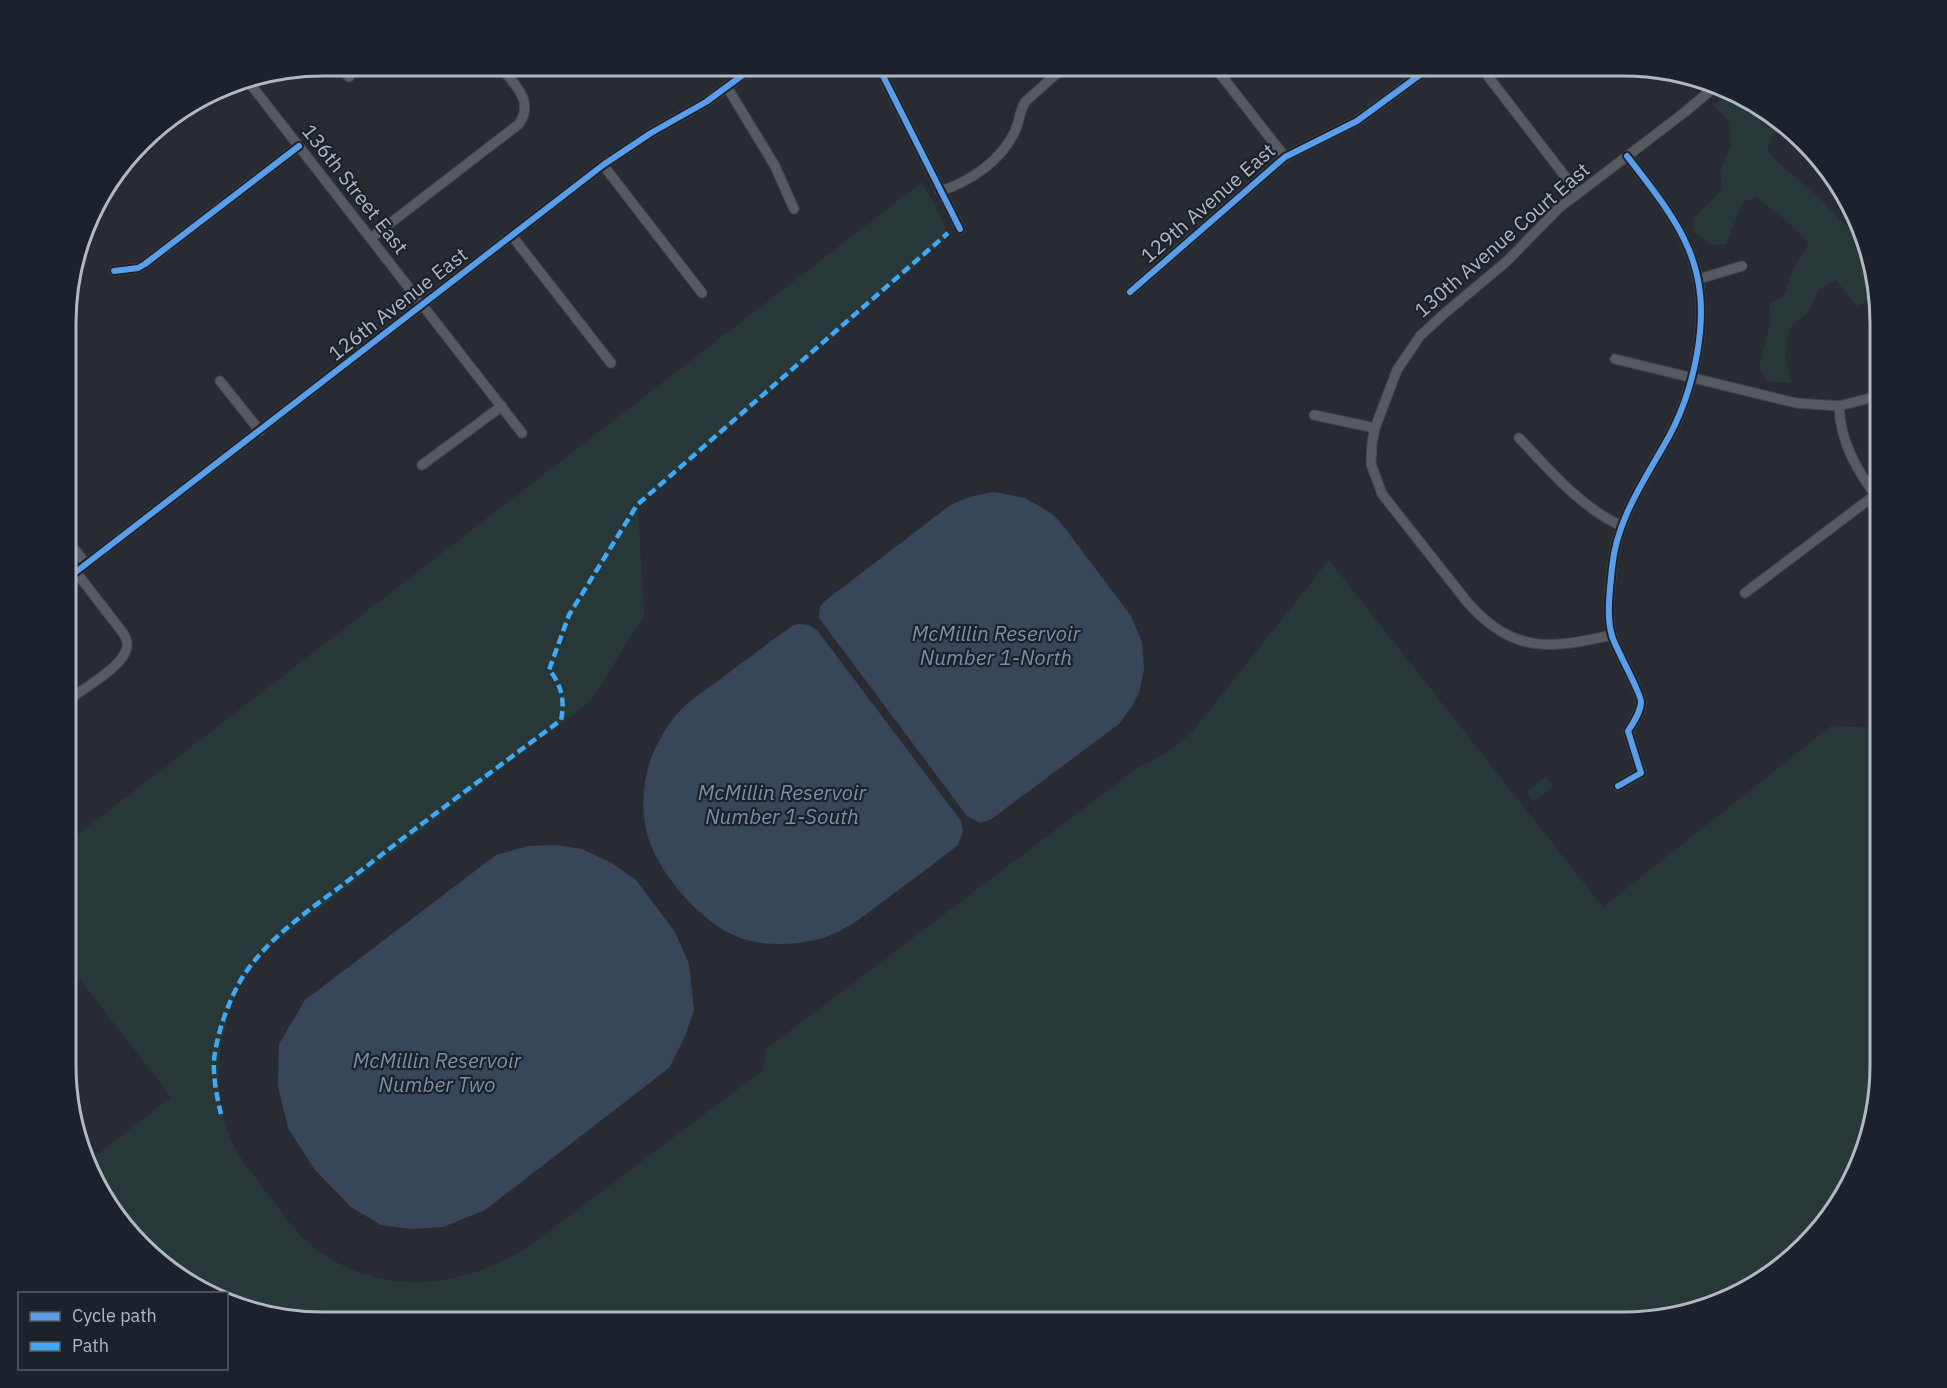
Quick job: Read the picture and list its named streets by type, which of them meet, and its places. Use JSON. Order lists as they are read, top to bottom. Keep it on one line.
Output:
{"streets":{"street":["136th Street East","129th Avenue East","130th Avenue Court East","126th Avenue East"]},"crossings":[["136th Street East","126th Avenue East"]],"water":["McMillin Reservoir Number 1-North","McMillin Reservoir Number 1-South","McMillin Reservoir Number Two"],"legend":["Cycle path","Path"]}
